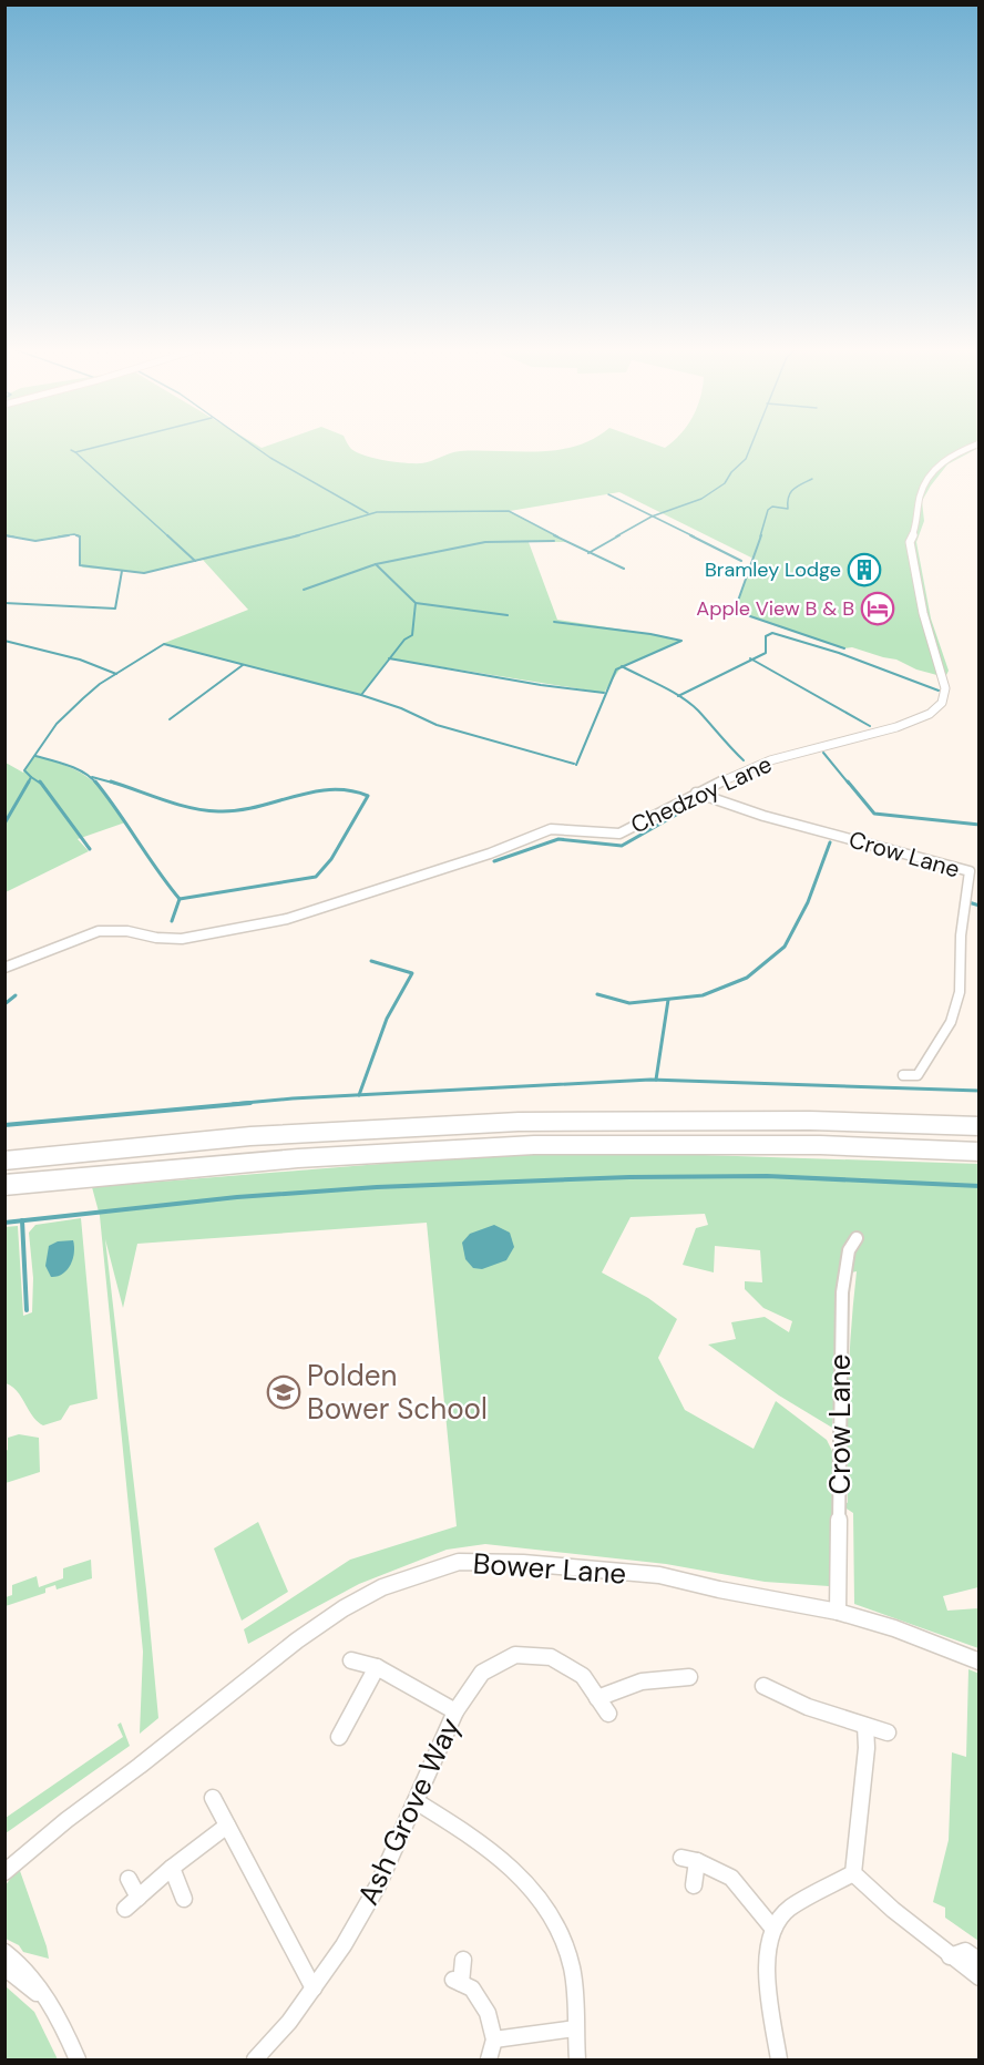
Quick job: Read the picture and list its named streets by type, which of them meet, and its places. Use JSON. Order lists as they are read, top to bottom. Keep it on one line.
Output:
{"streets":{"street":["Chedzoy Lane","Crow Lane","Bower Lane","Ash Grove Way"]},"crossings":[["Chedzoy Lane","Crow Lane"],["Crow Lane","Bower Lane"]],"places":{"building":["Bramley Lodge"],"hotel":["Apple View B & B"],"school or university":["Polden Bower School"]}}
